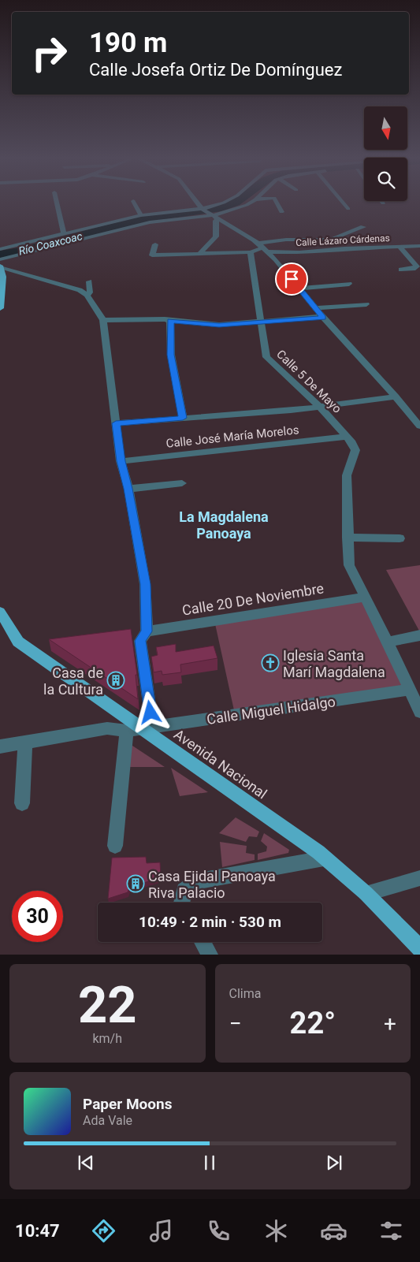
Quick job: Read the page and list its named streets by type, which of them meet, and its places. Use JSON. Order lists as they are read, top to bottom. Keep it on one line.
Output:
{"streets":{"main road":["Avenida Nacional"],"street":["Calle Lázaro Cárdenas","Calle 5 De Mayo","Calle José María Morelos","Calle 20 De Noviembre","Calle Miguel Hidalgo"]},"crossings":[["Calle 5 De Mayo","Calle José María Morelos"],["Calle 5 De Mayo","Calle 20 De Noviembre"],["Calle Miguel Hidalgo","Avenida Nacional"]],"districts":["La Magdalena Panoaya"],"water":["Río Coaxcoac"],"places":{"church":["Iglesia Santa Marí Magdalena"],"building":["Casa de la Cultura","Casa Ejidal Panoaya Riva Palacio"]},"north":"bottom","page":{"turn":["190 m","Calle Josefa Ortiz De Domínguez"],"limit":"30","trip":"10:49 · 2 min · 530 m","tile":[["22","km/h"],"Clima"],"heat":["−","22°","+"],"song":["Paper Moons","Ada Vale"],"tabs":"10:47"}}
